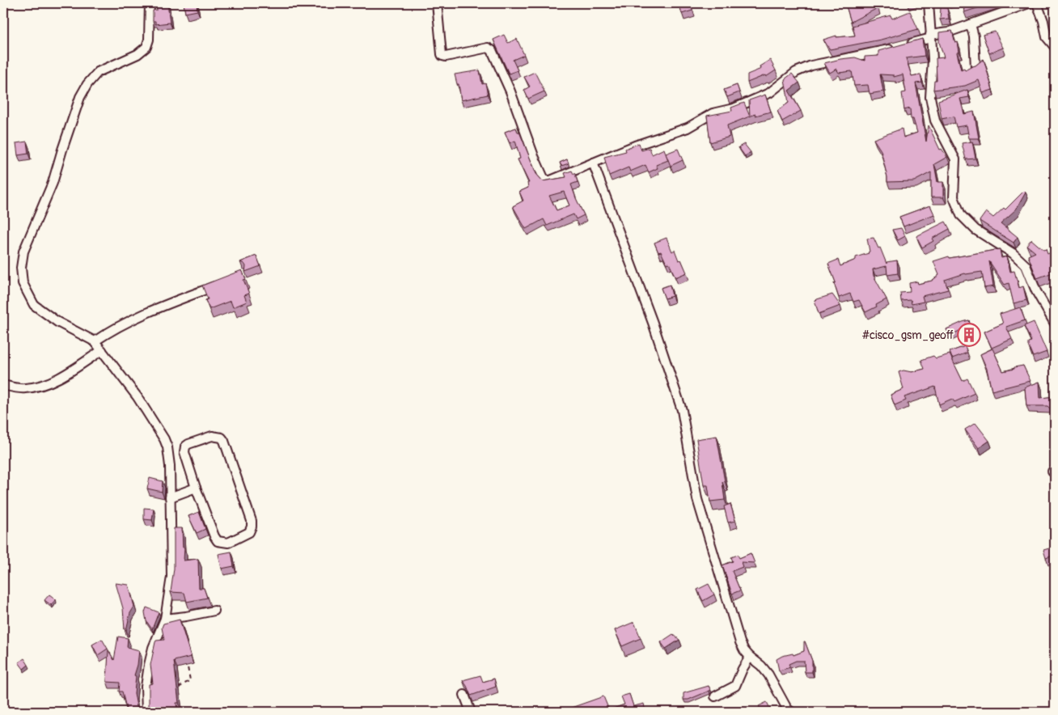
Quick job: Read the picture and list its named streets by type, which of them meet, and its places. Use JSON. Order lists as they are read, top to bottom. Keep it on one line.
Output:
{"places":{"building":["#cisco_gsm_geoff"]}}
